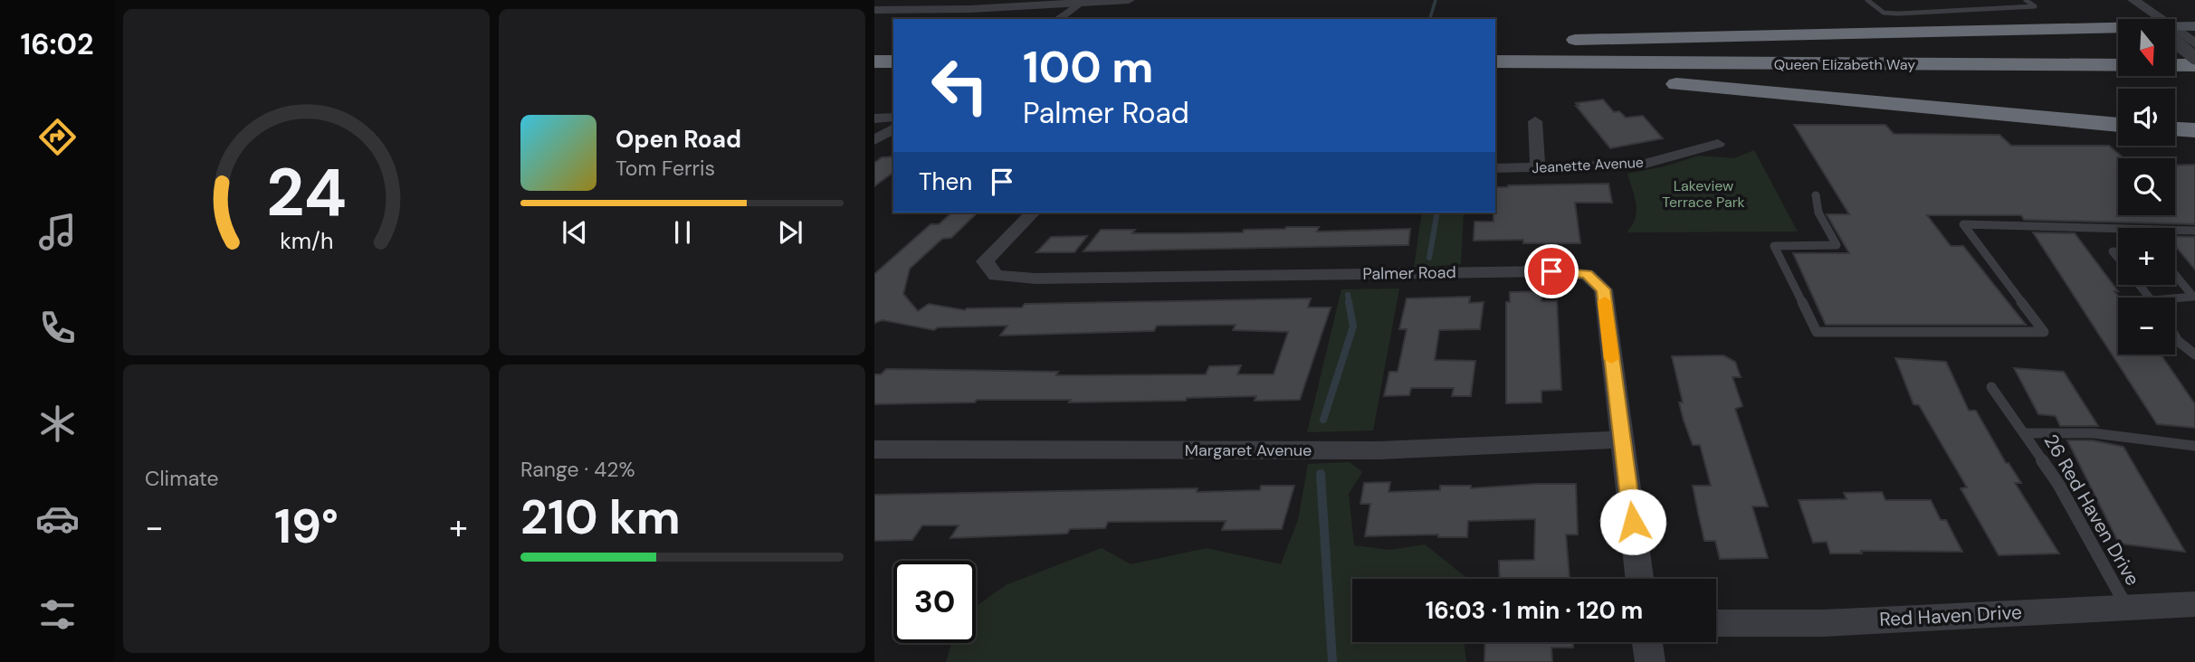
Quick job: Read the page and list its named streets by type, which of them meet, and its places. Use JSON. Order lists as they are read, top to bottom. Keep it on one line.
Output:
{"streets":{"highway":["Queen Elizabeth Way"],"street":["Jeanette Avenue","Palmer Road","Margaret Avenue","Red Haven Drive"],"lane":["26 Red Haven Drive"]},"crossings":[["Palmer Road","Margaret Avenue"],["26 Red Haven Drive","Red Haven Drive"]],"parks":["Lakeview Terrace Park"],"north":"bottom","page":{"tabs":"16:02","map_buttons":["+","−"],"turn":["100 m","Palmer Road"],"song":["Open Road","Tom Ferris"],"then":"Then","tile":["Climate",["Range · 42%","210 km"]],"heat":["−","19°","+"],"limit":"30","trip":"16:03 · 1 min · 120 m","gauge":["24","km/h"]}}
